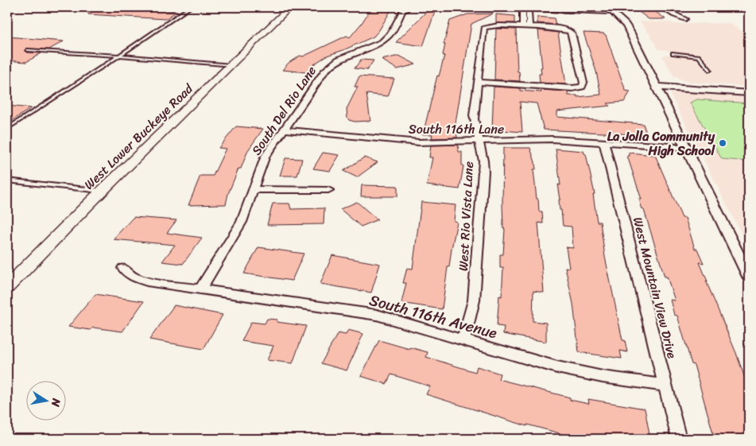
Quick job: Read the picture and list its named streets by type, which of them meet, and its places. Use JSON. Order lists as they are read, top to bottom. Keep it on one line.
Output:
{"streets":{"main road":["West Lower Buckeye Road"],"street":["South Del Rio Lane","South 116th Lane","West Rio Vista Lane","West Mountain View Drive","South 116th Avenue"]},"crossings":[["South Del Rio Lane","South 116th Lane"],["South Del Rio Lane","South 116th Avenue"],["South 116th Lane","West Rio Vista Lane"],["South 116th Lane","West Mountain View Drive"],["West Rio Vista Lane","South 116th Avenue"],["West Mountain View Drive","South 116th Avenue"]],"places":["La Jolla Community High School"],"north":"right"}
